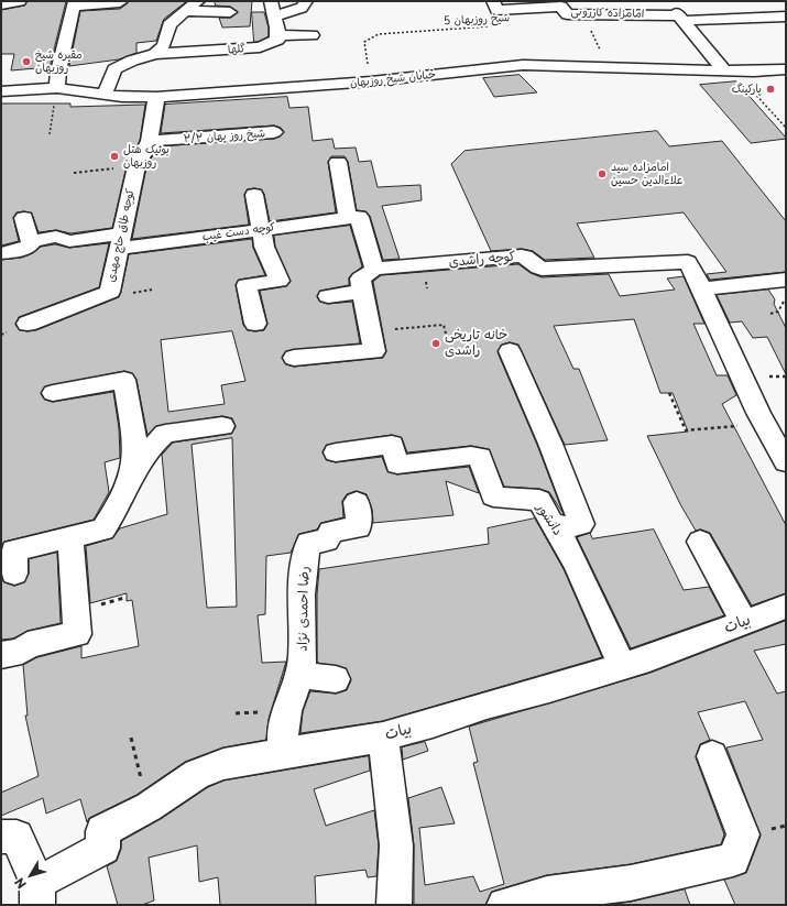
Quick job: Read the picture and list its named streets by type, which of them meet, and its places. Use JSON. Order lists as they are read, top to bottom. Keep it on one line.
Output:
{"streets":{"street":["امامزاده کازرونی","گلها","خیابان شیخ روزبهان","شیخ روز بهان ۲/۲","کوچه دست غیب","کوچه طاق حاج مهدی","کوچه راشدی","دانشور","رضا احمدی نژاد","بیات"],"path":["شیخ روزبهان 5"]},"crossings":[["شیخ روزبهان 5","خیابان شیخ روزبهان"],["گلها","خیابان شیخ روزبهان"],["خیابان شیخ روزبهان","کوچه طاق حاج مهدی"],["شیخ روز بهان ۲/۲","کوچه طاق حاج مهدی"],["کوچه دست غیب","کوچه طاق حاج مهدی"],["دانشور","بیات"],["رضا احمدی نژاد","بیات"]],"places":["مقبره شیخ روزبهان","پارکینگ","بوتیک هتل روزبهان","امامزاده سید علاءالدین حسین","خانه تاریخی راشدی"],"north":"bottom left"}
